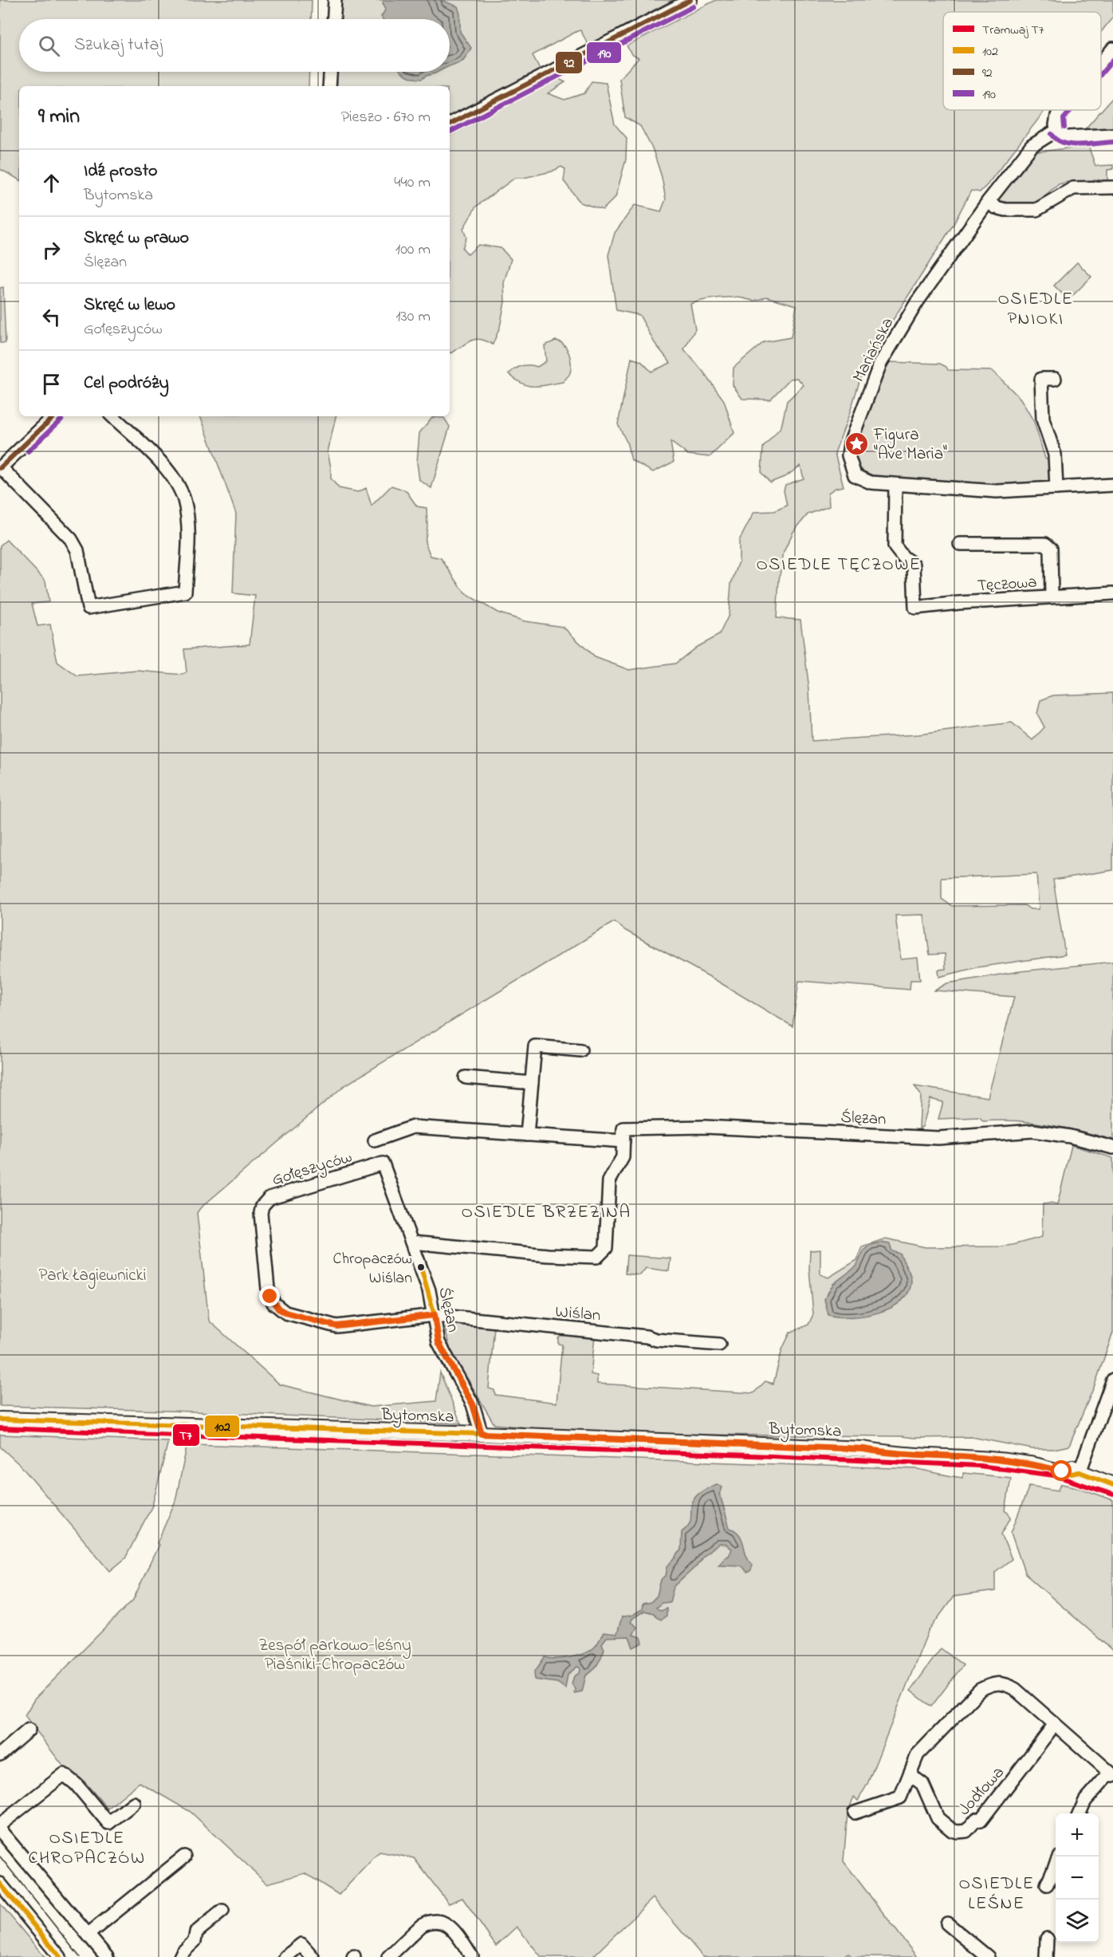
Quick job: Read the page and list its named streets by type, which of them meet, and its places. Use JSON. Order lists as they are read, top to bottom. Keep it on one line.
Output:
{"streets":{"main road":["Bytomska"],"street":["Mariańska","Tęczowa","Ślęzan","Gołęszyców","Wiślan","Jodłowa"]},"crossings":[["Mariańska","Tęczowa"],["Ślęzan","Gołęszyców"],["Ślęzan","Wiślan"],["Ślęzan","Bytomska"],["Gołęszyców","Wiślan"]],"districts":["OSIEDLE PNIOKI","OSIEDLE TĘCZOWE","OSIEDLE BRZEZINA","OSIEDLE CHROPACZÓW","OSIEDLE LEŚNE"],"parks":["Park Łagiewnicki","Zespół parkowo-leśny Piaśniki-Chropaczów"],"places":{"place":["Figura \"Ave Maria\""],"other":["Chropaczów Wiślan"]},"lines":["transit line 92","transit line 190","transit line 102","tram line T7"],"legend":["Tramwaj T7","102","92","190"],"page":{"search":"Szukaj tutaj","heading":["9 min","Pieszo · 670 m"],"list":[["Idź prosto","Bytomska","440 m"],["Skręć w prawo","Ślęzan","100 m"],["Skręć w lewo","Gołęszyców","130 m"],"Cel podróży"],"map_buttons":["+","−"]}}
